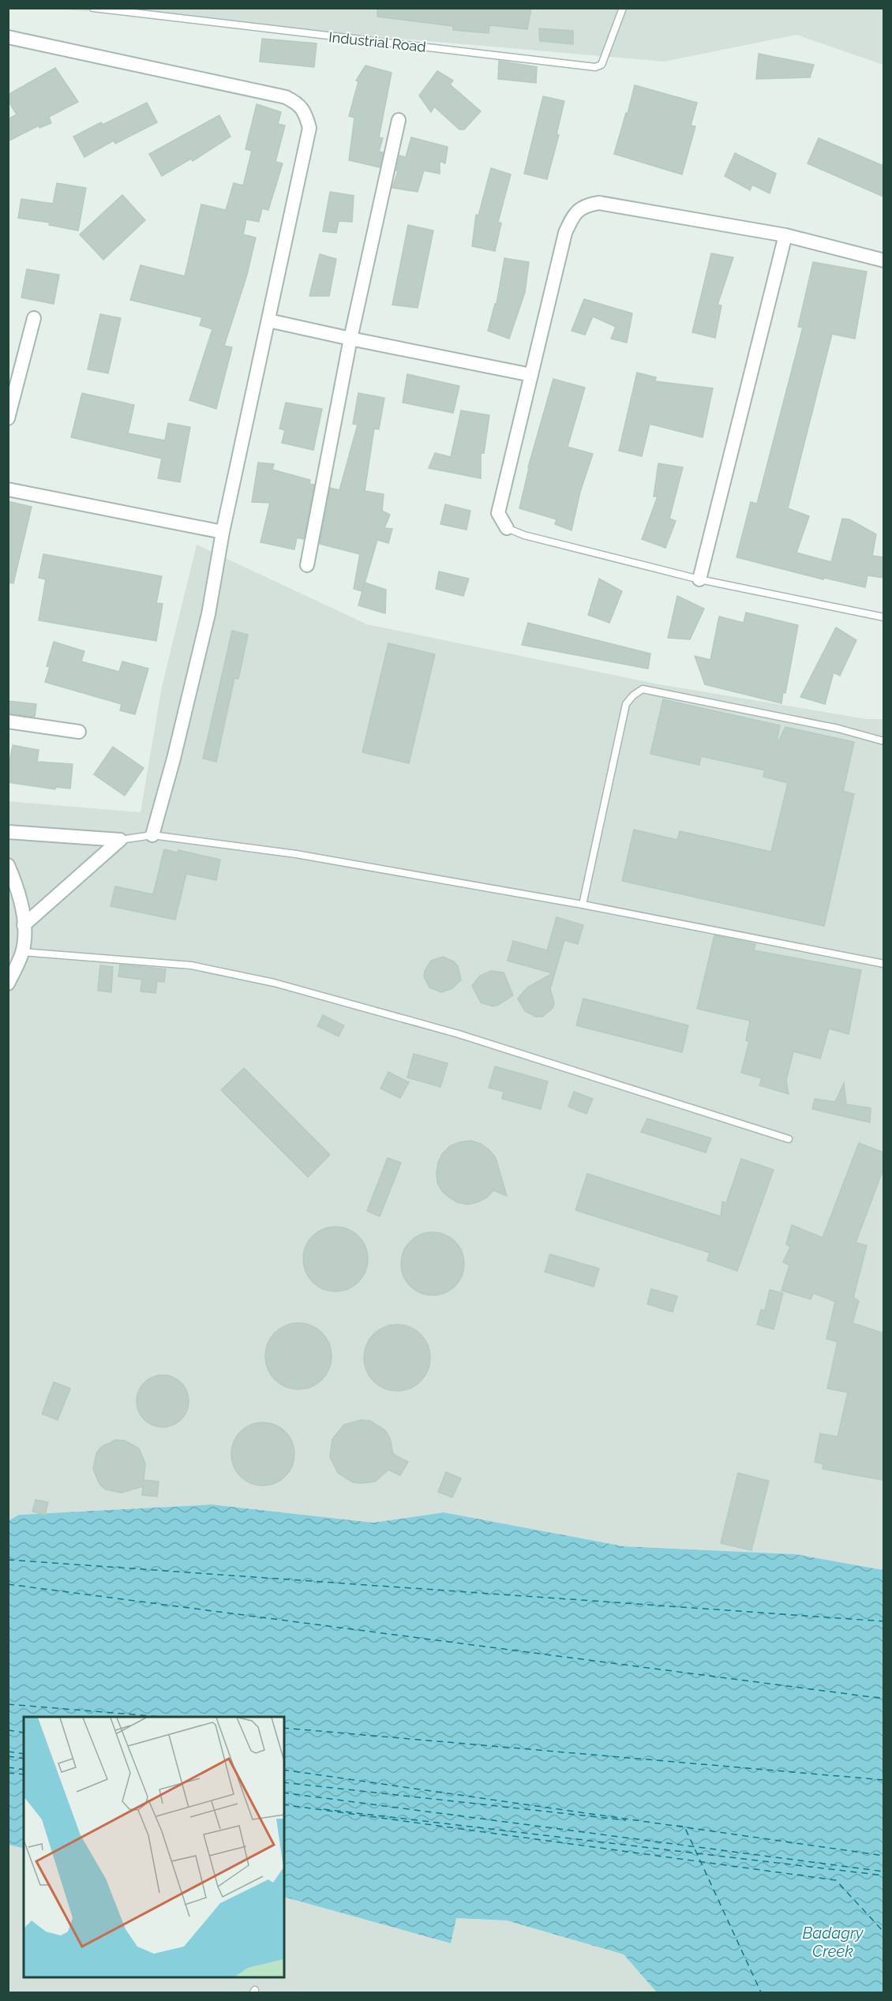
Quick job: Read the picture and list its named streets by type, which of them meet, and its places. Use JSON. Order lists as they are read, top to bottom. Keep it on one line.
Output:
{"streets":{"lane":["Industrial Road"]},"water":["Badagry Creek"]}
